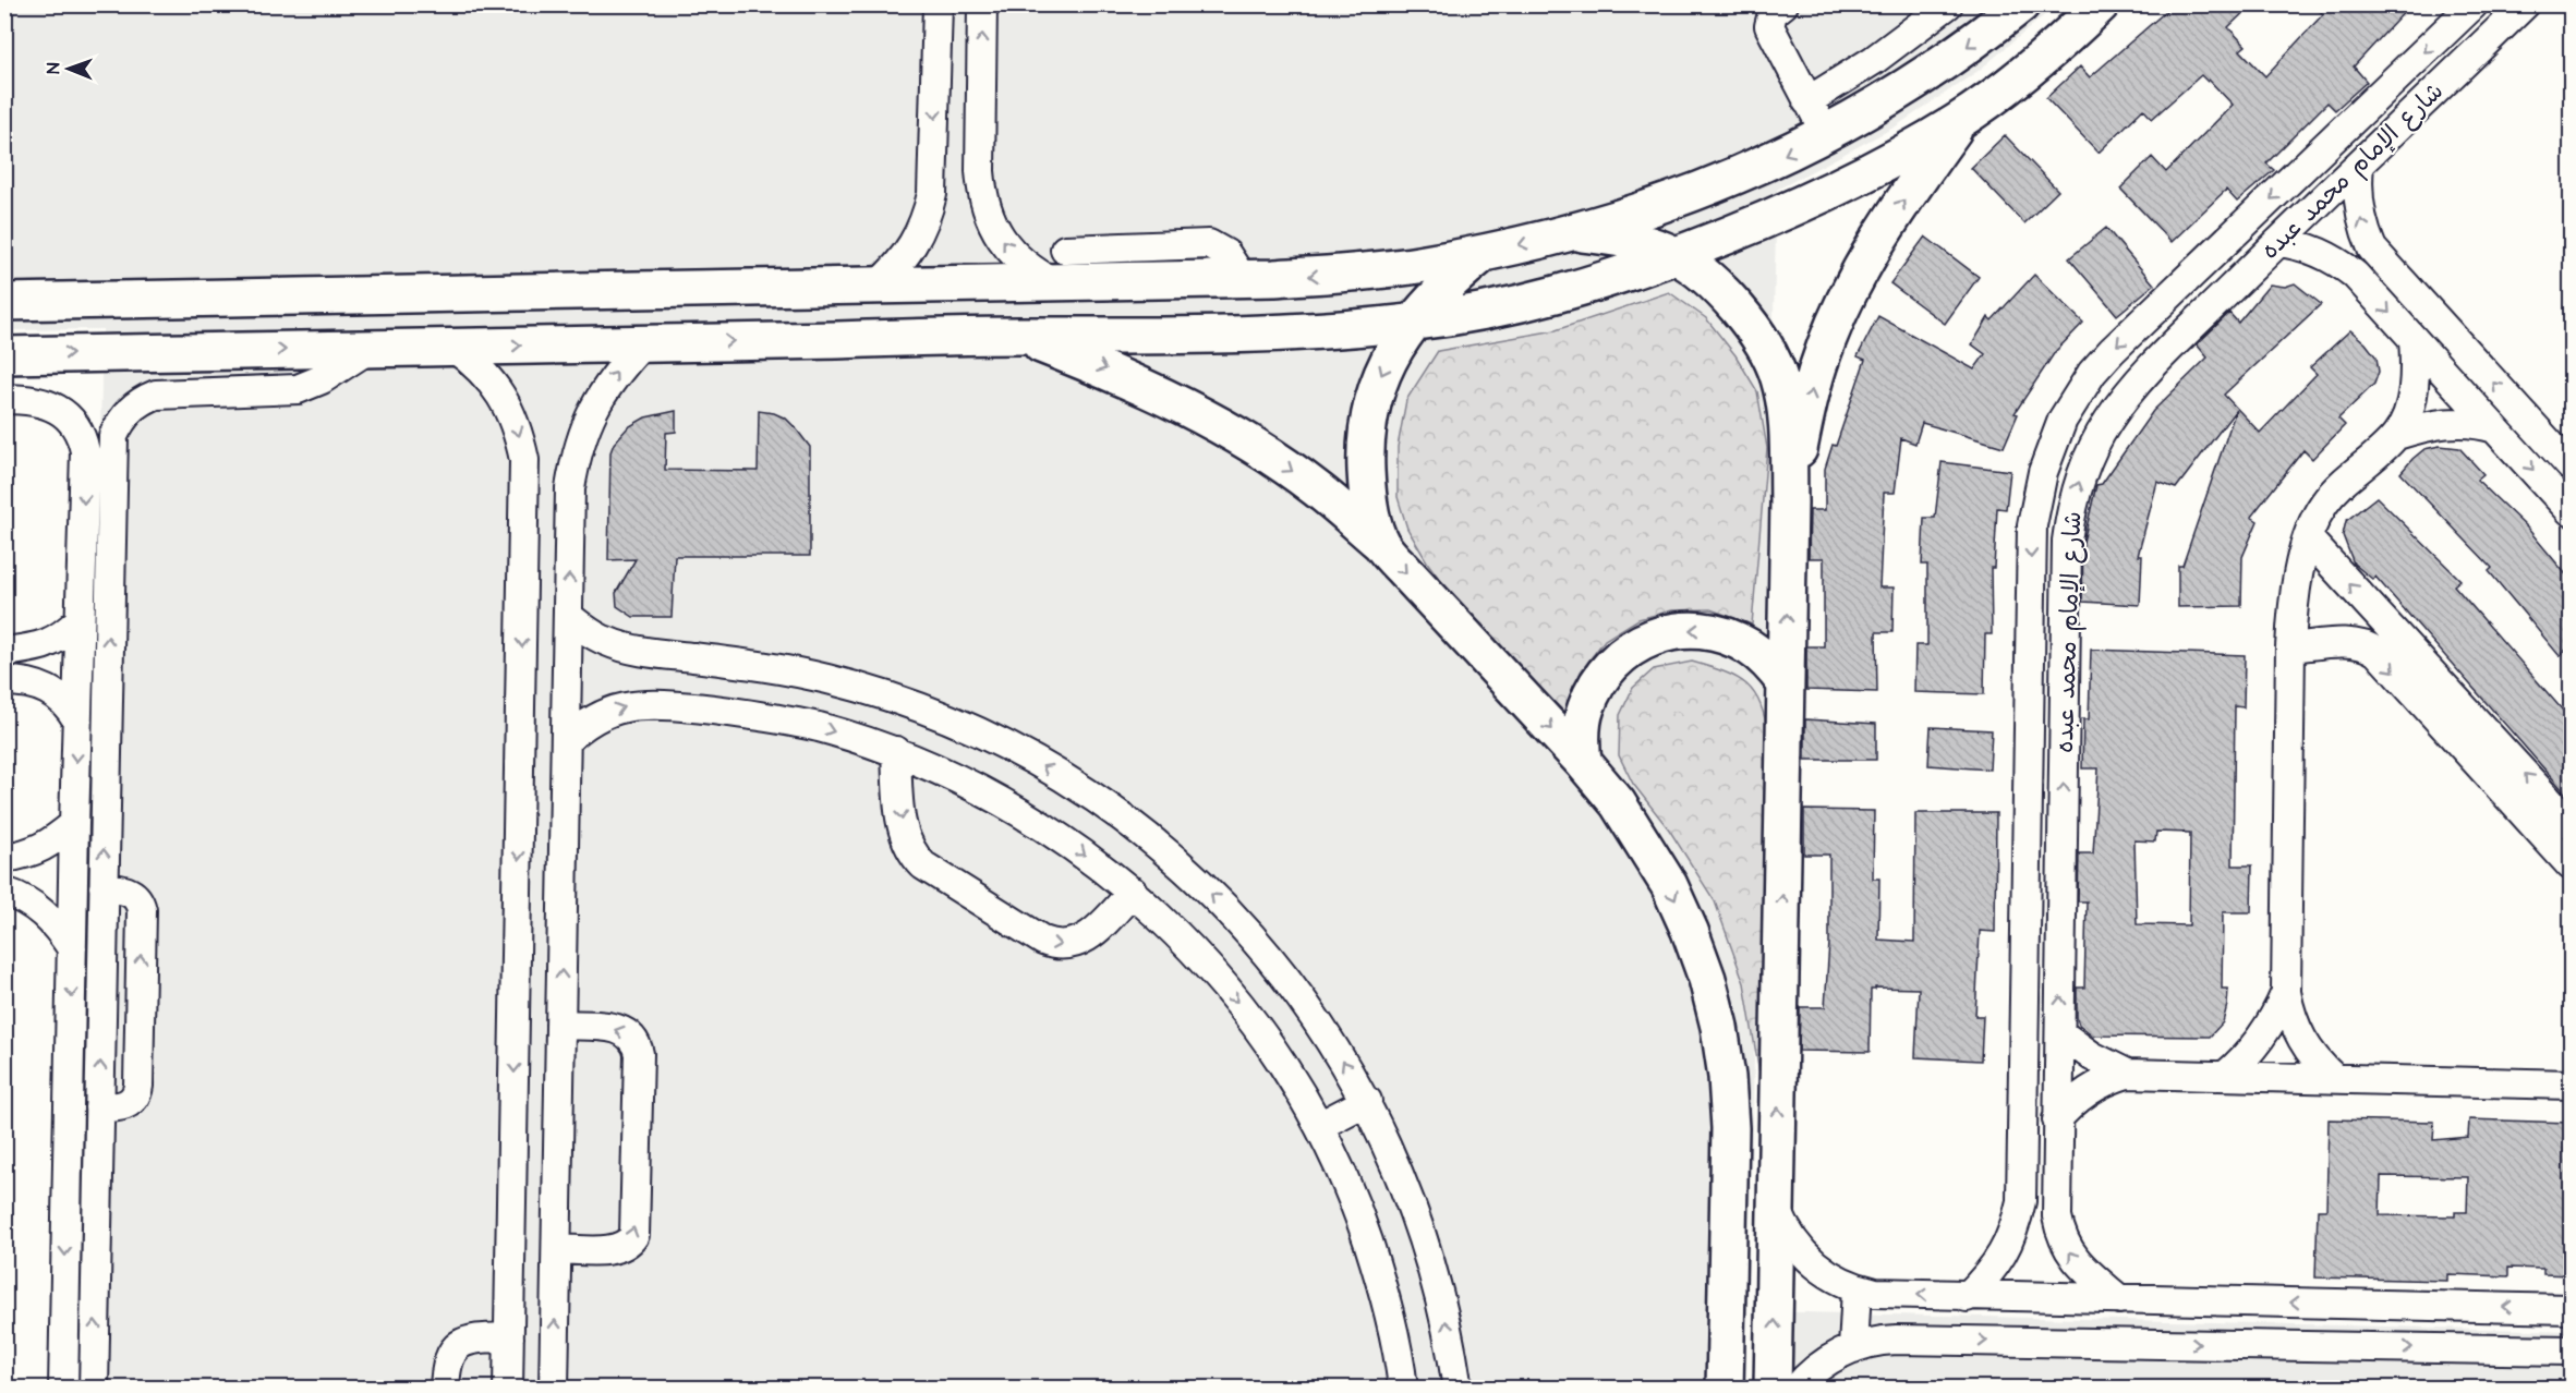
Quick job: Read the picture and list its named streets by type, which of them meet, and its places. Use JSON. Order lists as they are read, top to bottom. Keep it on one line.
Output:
{"streets":{"street":["شارع الإمام محمد عبده"]},"north":"left"}
